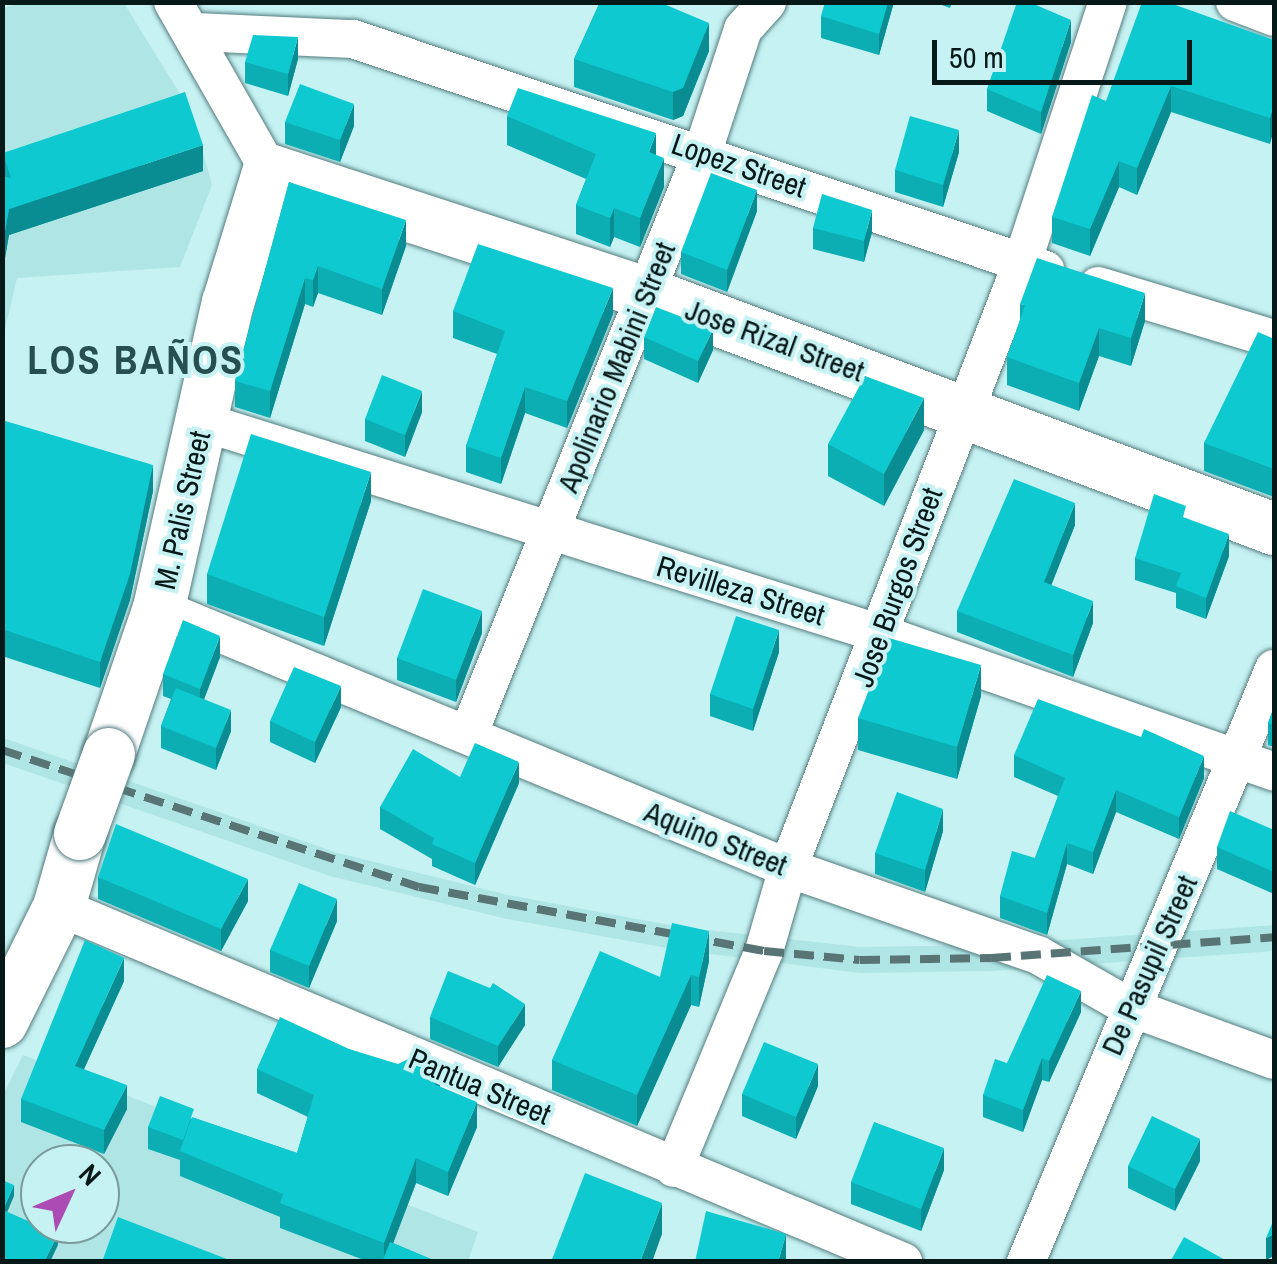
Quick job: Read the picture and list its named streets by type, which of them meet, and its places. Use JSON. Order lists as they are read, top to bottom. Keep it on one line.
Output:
{"streets":{"main road":["Jose Rizal Street","M. Palis Street"],"street":["Lopez Street","Apolinario Mabini Street","Jose Burgos Street","Revilleza Street","Aquino Street","De Pasupil Street","Pantua Street"]},"crossings":[["Lopez Street","Apolinario Mabini Street"],["Lopez Street","Jose Burgos Street"],["Jose Rizal Street","Apolinario Mabini Street"],["Jose Rizal Street","M. Palis Street"],["Jose Rizal Street","Jose Burgos Street"],["Apolinario Mabini Street","Revilleza Street"],["Apolinario Mabini Street","Aquino Street"],["M. Palis Street","Revilleza Street"],["M. Palis Street","Aquino Street"],["M. Palis Street","Pantua Street"],["Jose Burgos Street","Revilleza Street"],["Jose Burgos Street","Aquino Street"],["Jose Burgos Street","Pantua Street"],["Revilleza Street","De Pasupil Street"],["Aquino Street","De Pasupil Street"]],"districts":["LOS BAÑOS"],"scale_bar":"50 m","north":"top right"}
